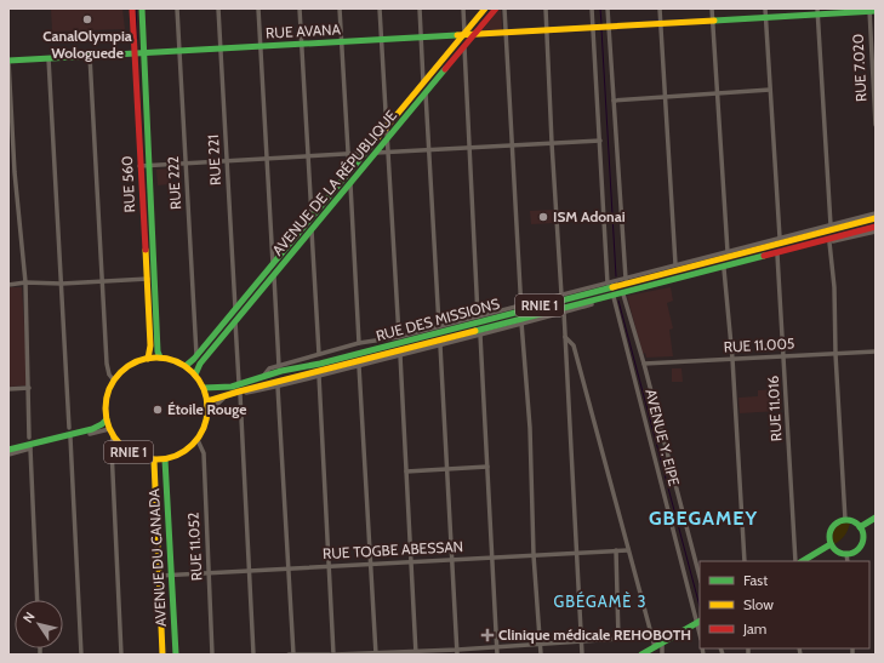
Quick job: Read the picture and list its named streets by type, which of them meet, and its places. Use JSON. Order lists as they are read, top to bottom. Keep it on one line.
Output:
{"streets":{"main road":["RUE AVANA","AVENUE DE LA RÉPUBLIQUE","RUE 560","RNIE 1","RUE DES MISSIONS","AVENUE DU CANADA"],"street":["RUE 7.020","RUE 221","RUE 222","RUE 11.005","RUE 11.016","AVENUE Y. EIPE","RUE 11.052","RUE TOGBE ABESSAN"]},"crossings":[["RUE AVANA","RUE 7.020"],["RUE AVANA","RUE 221"],["RUE AVANA","RUE 222"],["RUE AVANA","AVENUE DE LA RÉPUBLIQUE"],["RUE AVANA","RUE 560"],["RUE 221","AVENUE DE LA RÉPUBLIQUE"],["RUE 222","AVENUE DE LA RÉPUBLIQUE"],["AVENUE DE LA RÉPUBLIQUE","RUE 560"],["AVENUE DE LA RÉPUBLIQUE","RNIE 1"],["AVENUE DE LA RÉPUBLIQUE","RUE DES MISSIONS"],["AVENUE DE LA RÉPUBLIQUE","RUE 11.052"],["AVENUE DE LA RÉPUBLIQUE","AVENUE DU CANADA"],["RUE 560","RNIE 1"],["RUE 560","RUE DES MISSIONS"],["RUE 560","RUE 11.052"],["RUE 560","AVENUE DU CANADA"],["RNIE 1","RUE DES MISSIONS"],["RNIE 1","RUE 11.052"],["RNIE 1","AVENUE DU CANADA"],["RUE DES MISSIONS","RUE 11.052"],["RUE DES MISSIONS","AVENUE DU CANADA"],["RUE 11.005","RUE 11.016"],["RUE 11.005","AVENUE Y. EIPE"],["RUE 11.052","RUE TOGBE ABESSAN"],["RUE 11.052","AVENUE DU CANADA"],["RUE TOGBE ABESSAN","AVENUE DU CANADA"]],"districts":["GBEGAMEY","GBÉGAMÈ 3"],"places":{"other":["CanalOlympia Wologuede","ISM Adonai","Étoile Rouge"],"health":["Clinique médicale REHOBOTH"]},"legend":["Fast","Slow","Jam"],"north":"top left"}
